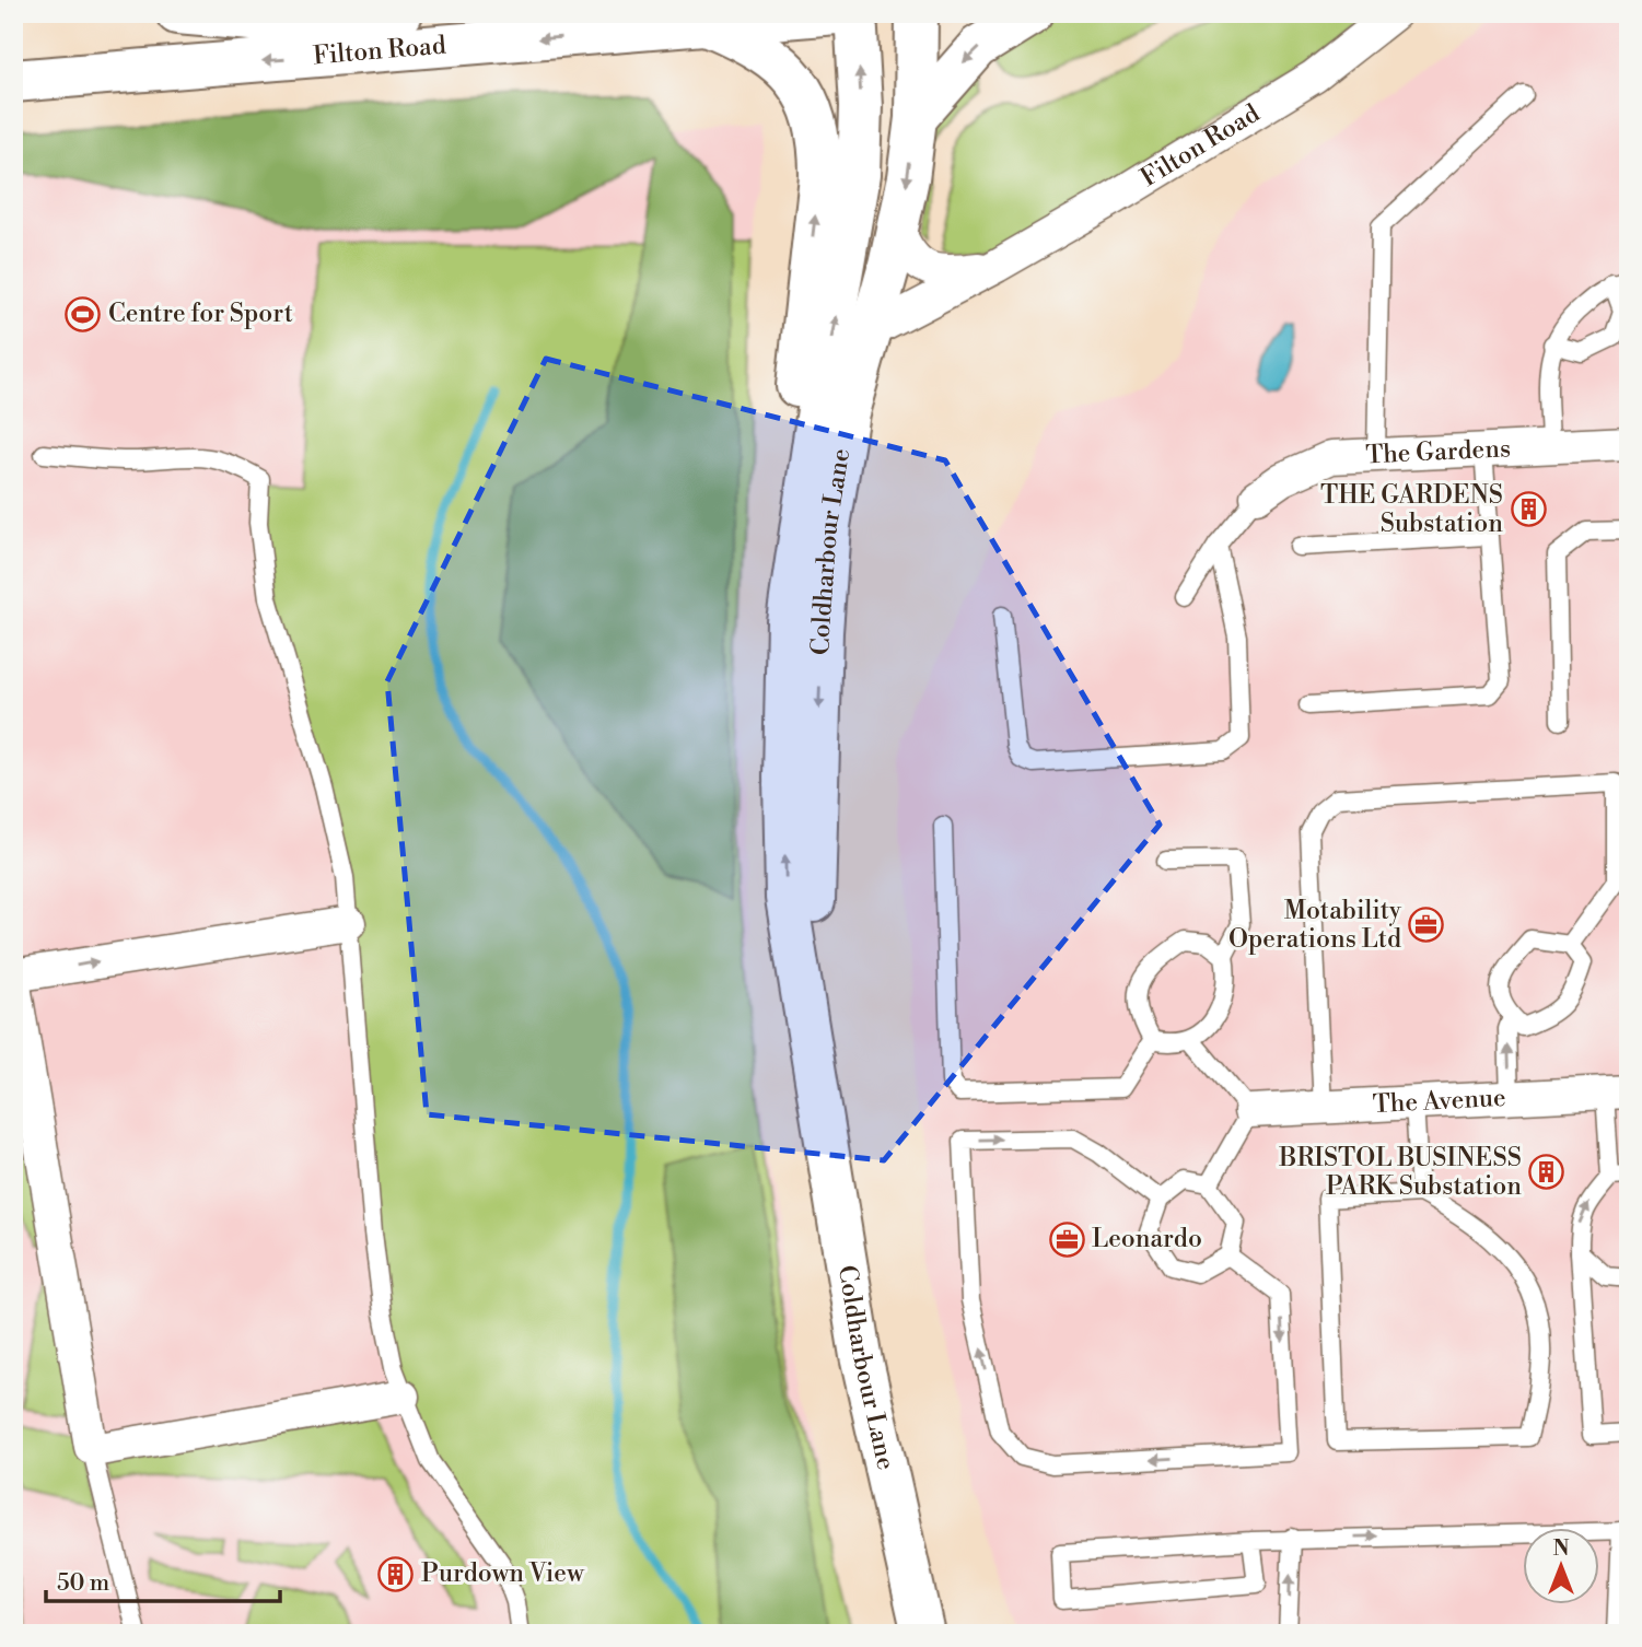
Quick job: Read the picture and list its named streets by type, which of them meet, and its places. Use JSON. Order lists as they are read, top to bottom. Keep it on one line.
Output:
{"streets":{"street":["Filton Road","The Gardens","Coldharbour Lane","The Avenue"]},"crossings":[["Filton Road","Coldharbour Lane"]],"places":{"sports":["Centre for Sport"],"building":["THE GARDENS Substation","BRISTOL BUSINESS PARK Substation","Purdown View"],"office":["Motability Operations Ltd","Leonardo"]},"scale_bar":"50 m","north":"top"}
